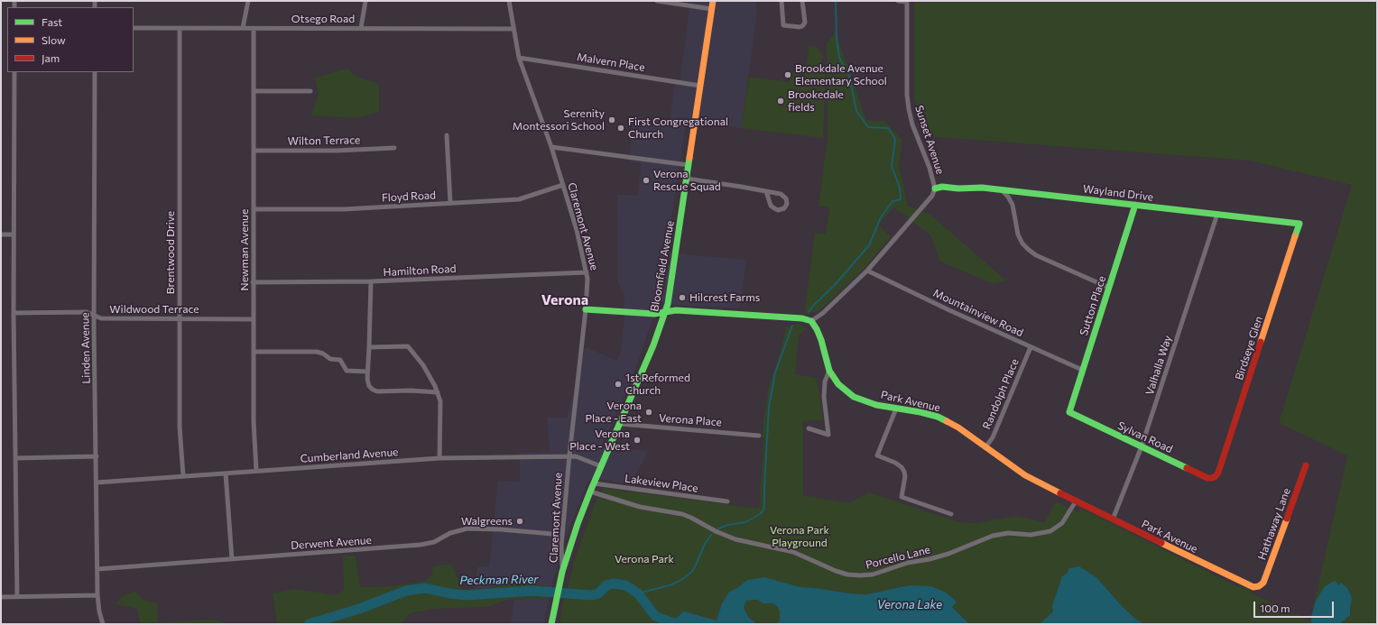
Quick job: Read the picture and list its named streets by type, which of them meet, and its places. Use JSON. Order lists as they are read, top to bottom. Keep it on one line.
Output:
{"streets":{"street":["Otsego Road","Malvern Place","Sunset Avenue","Wilton Terrace","Wayland Drive","Floyd Road","Claremont Avenue","Newman Avenue","Brentwood Drive","Bloomfield Avenue","Hamilton Road","Sutton Place","Wildwood Terrace","Mountainview Road","Linden Avenue","Birdseye Glen","Valhalla Way","Randolph Place","Park Avenue","Verona Place","Sylvan Road","Cumberland Avenue","Lakeview Place","Hathaway Lane","Derwent Avenue","Porcello Lane"]},"crossings":[["Otsego Road","Claremont Avenue"],["Otsego Road","Newman Avenue"],["Otsego Road","Brentwood Drive"],["Malvern Place","Claremont Avenue"],["Malvern Place","Bloomfield Avenue"],["Sunset Avenue","Wayland Drive"],["Sunset Avenue","Mountainview Road"],["Sunset Avenue","Park Avenue"],["Wilton Terrace","Newman Avenue"],["Wayland Drive","Sutton Place"],["Wayland Drive","Birdseye Glen"],["Wayland Drive","Valhalla Way"],["Floyd Road","Claremont Avenue"],["Floyd Road","Newman Avenue"],["Claremont Avenue","Bloomfield Avenue"],["Claremont Avenue","Hamilton Road"],["Claremont Avenue","Cumberland Avenue"],["Claremont Avenue","Derwent Avenue"],["Newman Avenue","Hamilton Road"],["Newman Avenue","Wildwood Terrace"],["Newman Avenue","Cumberland Avenue"],["Brentwood Drive","Wildwood Terrace"],["Brentwood Drive","Cumberland Avenue"],["Bloomfield Avenue","Verona Place"],["Bloomfield Avenue","Cumberland Avenue"],["Bloomfield Avenue","Lakeview Place"],["Bloomfield Avenue","Porcello Lane"],["Sutton Place","Mountainview Road"],["Sutton Place","Sylvan Road"],["Wildwood Terrace","Linden Avenue"],["Mountainview Road","Randolph Place"],["Linden Avenue","Cumberland Avenue"],["Linden Avenue","Derwent Avenue"],["Birdseye Glen","Sylvan Road"],["Valhalla Way","Park Avenue"],["Valhalla Way","Sylvan Road"],["Randolph Place","Park Avenue"],["Park Avenue","Hathaway Lane"],["Park Avenue","Porcello Lane"]],"districts":["Verona"],"water":["Peckman River","Verona Lake"],"parks":["Verona Park Playground","Verona Park"],"places":["Brookdale Avenue Elementary School","Brookedale fields","Serenity Montessori School","First Congregational Church","Verona Rescue Squad","Hilcrest Farms","1st Reformed Church","Verona Place - East","Verona Place - West","Walgreens"],"legend":["Fast","Slow","Jam"],"scale_bar":"100 m"}
